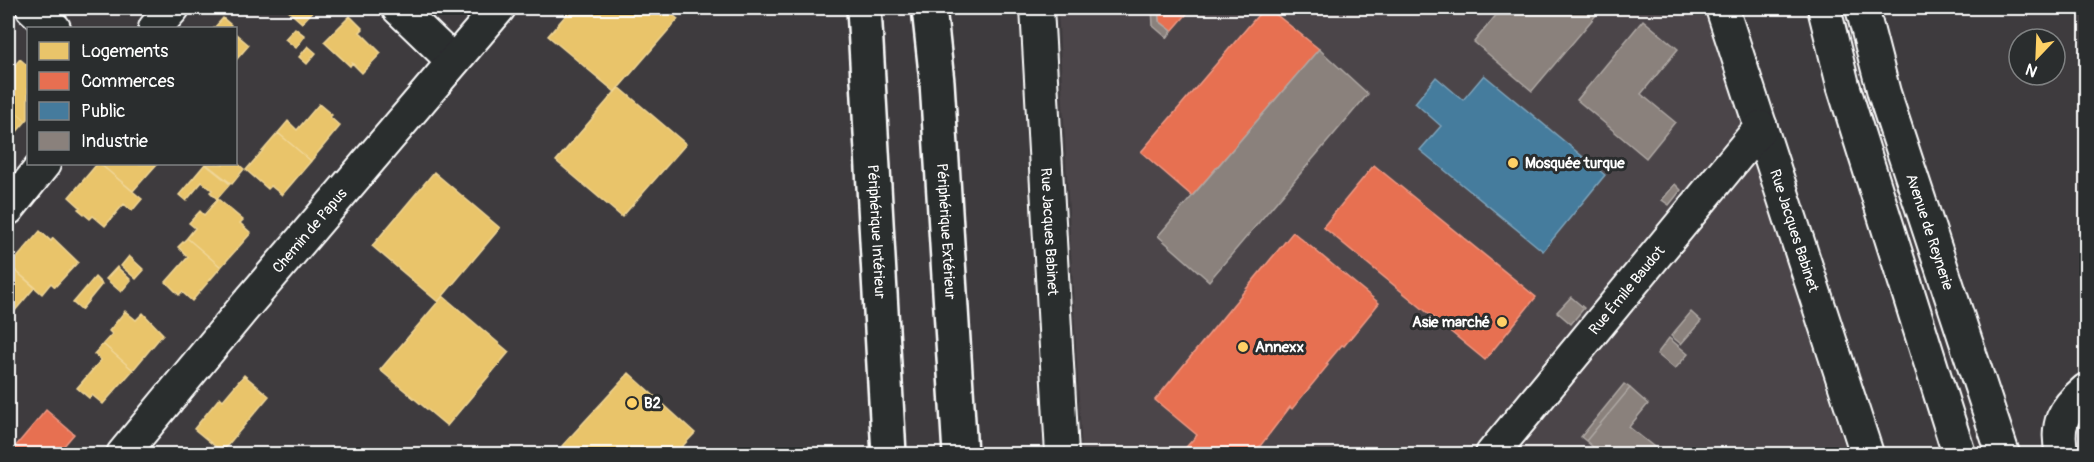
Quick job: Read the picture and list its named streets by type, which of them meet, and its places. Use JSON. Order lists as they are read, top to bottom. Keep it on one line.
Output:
{"streets":{"highway":["Périphérique Intérieur","Périphérique Extérieur"],"street":["Chemin de Papus","Rue Jacques Babinet","Avenue de Reynerie","Rue Émile Baudot"]},"crossings":[["Rue Jacques Babinet","Rue Émile Baudot"]],"places":["Mosquée turque","Asie marché","Annexx","B2"],"legend":["Logements","Commerces","Public","Industrie"],"north":"bottom left"}
